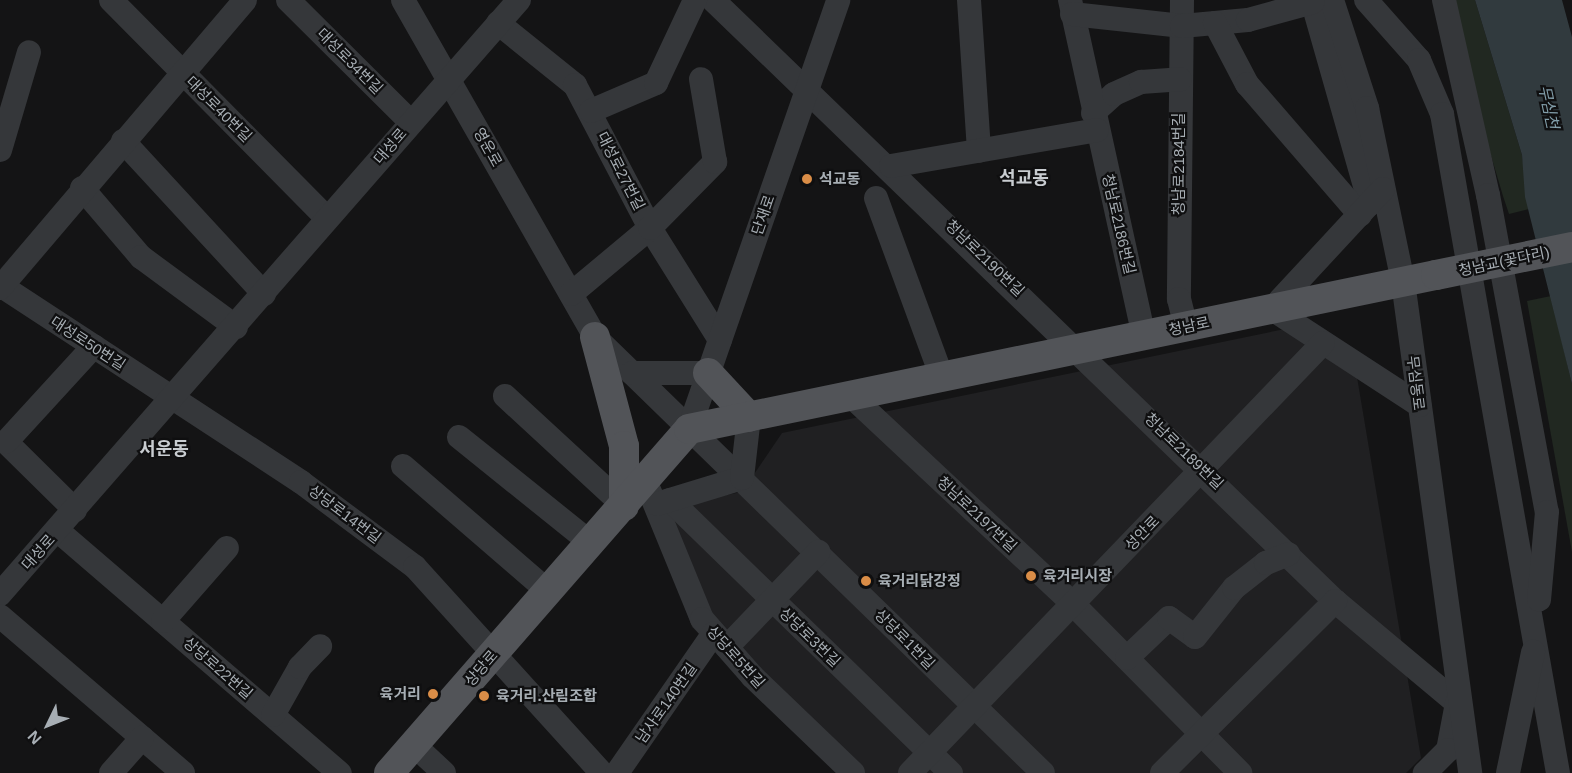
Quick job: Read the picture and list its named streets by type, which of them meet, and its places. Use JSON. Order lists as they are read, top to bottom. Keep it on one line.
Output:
{"streets":{"main road":["청남교(꽃다리)","청남로","상당로"],"street":["대성로34번길","대성로40번길","대성로","영운로","청남로2184번길","대성로27번길","단재로","청남로2186번길","청남로2190번길","대성로50번길","무심동로","청남로2189번길","상당로14번길","청남로2197번길","성안로","상당로3번길","상당로1번길","상당로5번길","상당로22번길","남사로140번길"]},"crossings":[["대성로34번길","대성로"],["대성로40번길","대성로"],["대성로40번길","대성로50번길"],["대성로","영운로"],["대성로","대성로27번길"],["대성로","대성로50번길"],["대성로","상당로14번길"],["대성로","상당로22번길"],["영운로","단재로"],["영운로","청남로"],["영운로","상당로1번길"],["영운로","상당로"],["청남로2184번길","청남로2186번길"],["청남로2184번길","청남로"],["청남로2184번길","무심동로"],["대성로27번길","단재로"],["단재로","청남로2190번길"],["단재로","청남로"],["단재로","상당로1번길"],["단재로","상당로"],["청남로2186번길","청남로"],["청남로2186번길","무심동로"],["청남로2190번길","청남로"],["청남로2190번길","청남로2189번길"],["청남교(꽃다리)","청남로"],["청남로","무심동로"],["청남로","청남로2189번길"],["청남로","청남로2197번길"],["청남로","상당로1번길"],["청남로","상당로"],["대성로50번길","상당로14번길"],["무심동로","청남로2189번길"],["청남로2189번길","성안로"],["상당로14번길","상당로"],["청남로2197번길","성안로"],["성안로","상당로3번길"],["성안로","상당로1번길"],["상당로3번길","상당로5번길"],["상당로3번길","상당로"],["상당로3번길","남사로140번길"],["상당로1번길","상당로"],["상당로1번길","남사로140번길"],["상당로5번길","상당로"],["상당로5번길","남사로140번길"]],"districts":["석교동","서운동"],"water":["무심천"],"places":["석교동","육거리시장","육거리닭강정","육거리","육거리.산림조합"],"north":"bottom left"}
